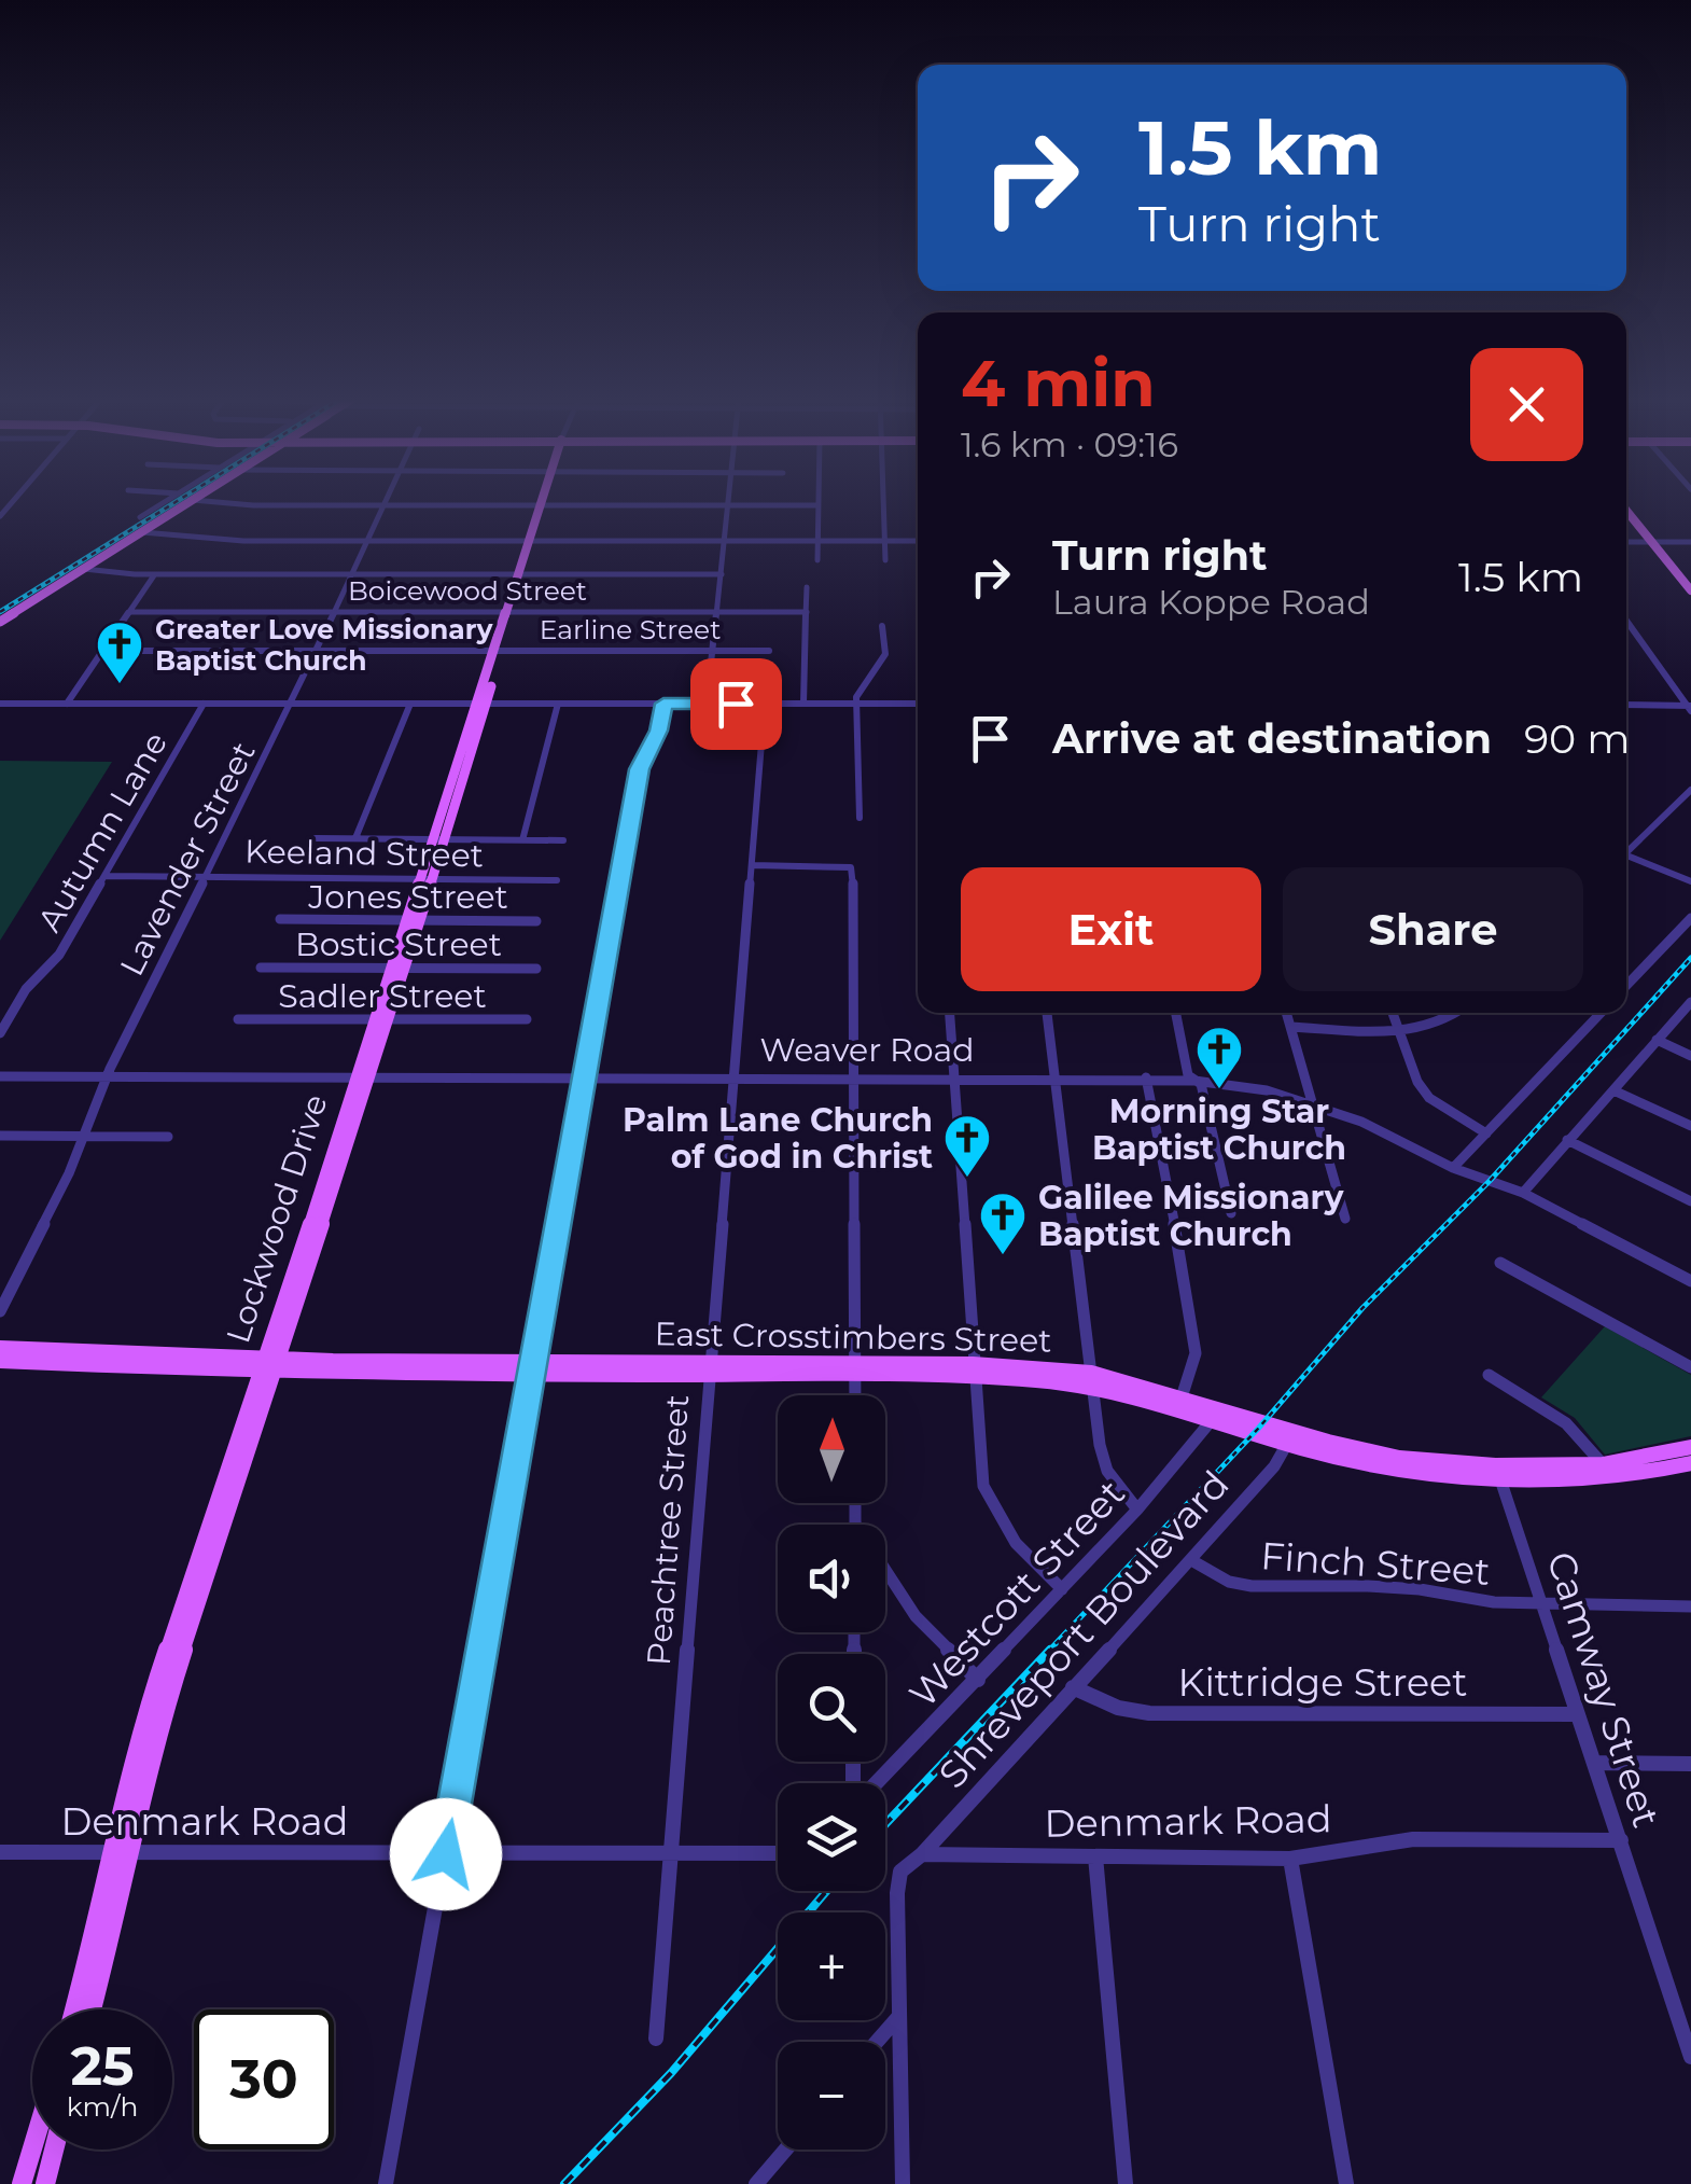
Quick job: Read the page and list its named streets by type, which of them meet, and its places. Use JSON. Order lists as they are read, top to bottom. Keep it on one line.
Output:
{"streets":{"main road":["Lockwood Drive","East Crosstimbers Street"],"street":["Boicewood Street","Earline Street","Autumn Lane","Keeland Street","Lavender Street","Jones Street","Bostic Street","Sadler Street","Weaver Road","Peachtree Street","Finch Street","Westcott Street","Shreveport Boulevard","Kittridge Street","Camway Street","Denmark Road"]},"crossings":[["Boicewood Street","Lavender Street"],["Boicewood Street","Lockwood Drive"],["Earline Street","Lavender Street"],["Earline Street","Lockwood Drive"],["Autumn Lane","Keeland Street"],["Keeland Street","Lavender Street"],["Keeland Street","Lockwood Drive"],["Lavender Street","Weaver Road"],["Jones Street","Lockwood Drive"],["Bostic Street","Lockwood Drive"],["Sadler Street","Lockwood Drive"],["Weaver Road","Lockwood Drive"],["Weaver Road","Peachtree Street"],["Lockwood Drive","East Crosstimbers Street"],["Lockwood Drive","Denmark Road"],["East Crosstimbers Street","Peachtree Street"],["East Crosstimbers Street","Westcott Street"],["East Crosstimbers Street","Shreveport Boulevard"],["East Crosstimbers Street","Camway Street"],["Peachtree Street","Denmark Road"],["Finch Street","Shreveport Boulevard"],["Finch Street","Camway Street"],["Shreveport Boulevard","Kittridge Street"],["Shreveport Boulevard","Denmark Road"],["Kittridge Street","Camway Street"],["Camway Street","Denmark Road"]],"places":{"church":["Greater Love Missionary Baptist Church","Morning Star Baptist Church","Palm Lane Church of God in Christ","Galilee Missionary Baptist Church"]},"north":"top","page":{"turn":["1.5 km","Turn right"],"heading":["4 min","1.6 km · 09:16"],"list":[{"name":"Turn right","note":"Laura Koppe Road","value":"1.5 km"},{"name":"Arrive at destination","value":"90 m"}],"buttons":["Exit","Share"],"map_buttons":["+","−"],"speed":"25 km/h","limit":"30"}}
